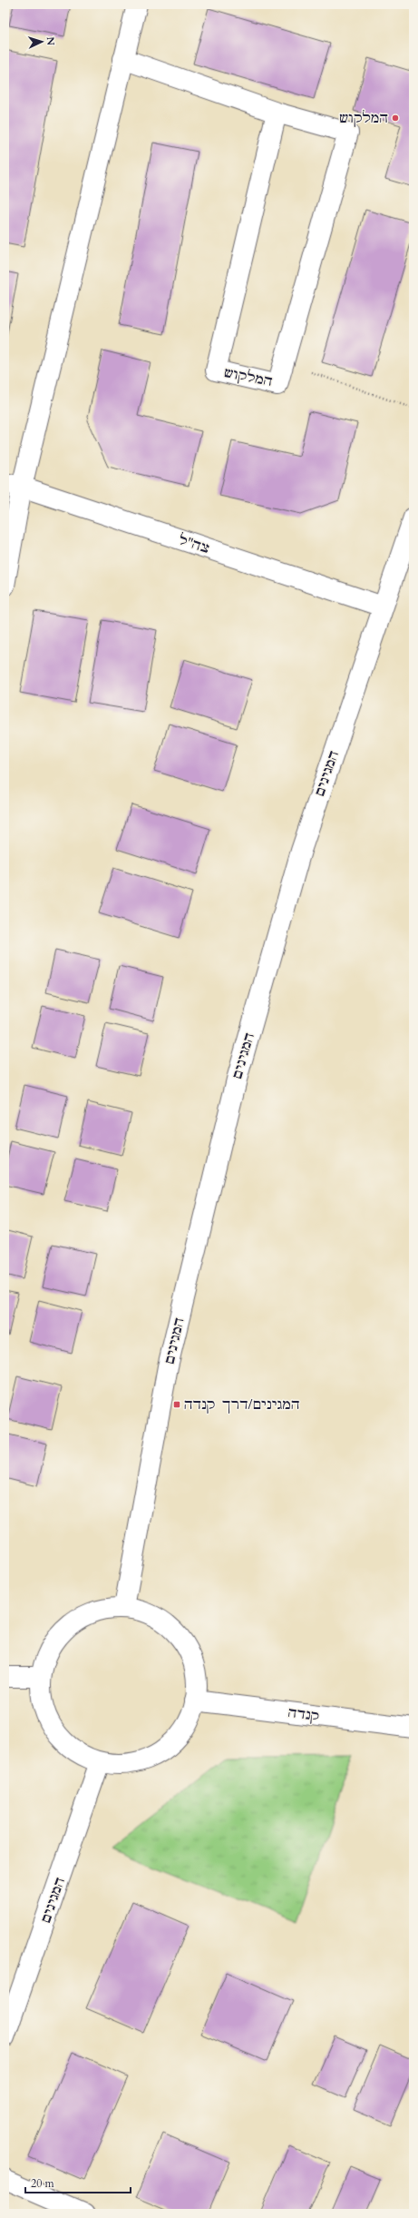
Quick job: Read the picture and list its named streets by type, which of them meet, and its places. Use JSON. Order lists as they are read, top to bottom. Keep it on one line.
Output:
{"streets":{"street":["המלקוש","צה\"ל","המגינים","קנדה"]},"crossings":[["צה\"ל","המגינים"]],"places":{"other":["המלקוש"],"transit":["המגינים/דרך קנדה"]},"scale_bar":"20 m","north":"right"}
